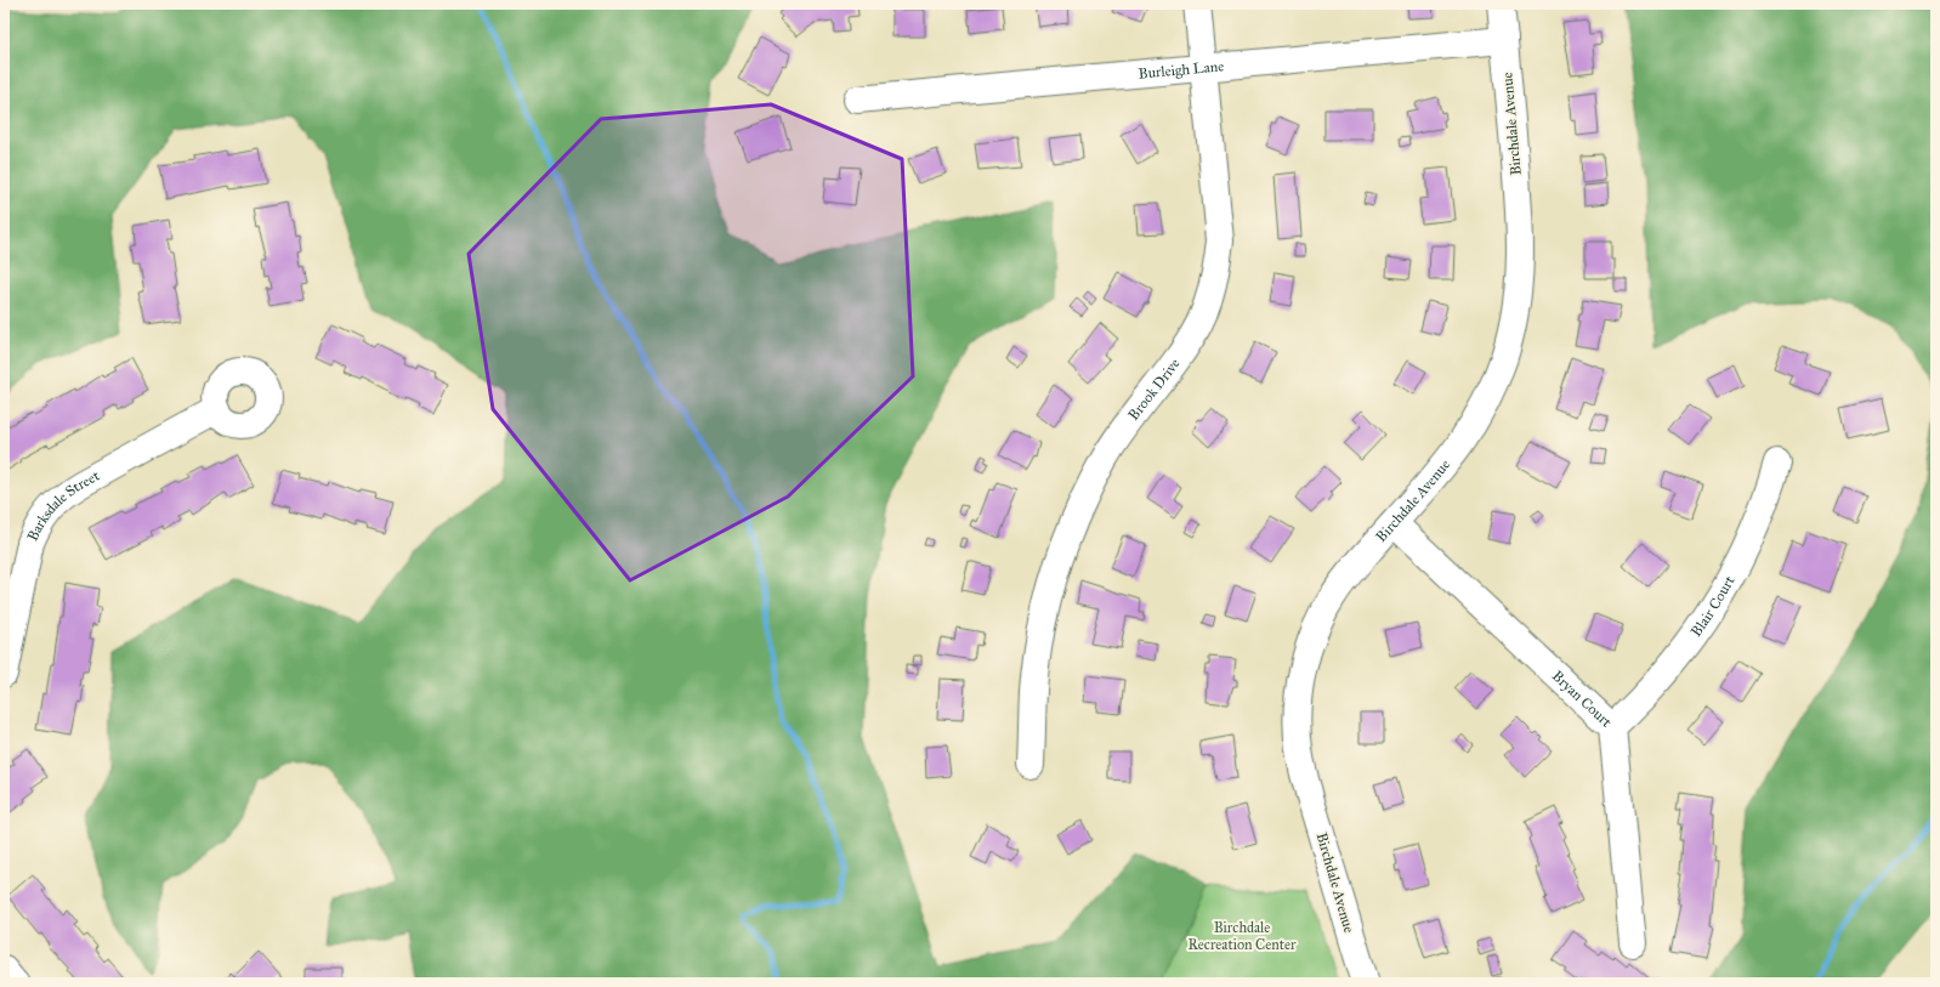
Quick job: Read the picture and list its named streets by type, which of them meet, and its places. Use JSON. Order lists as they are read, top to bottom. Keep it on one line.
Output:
{"streets":{"street":["Burleigh Lane","Birchdale Avenue","Brook Drive","Barksdale Street","Blair Court","Bryan Court"]},"crossings":[["Burleigh Lane","Birchdale Avenue"],["Burleigh Lane","Brook Drive"],["Birchdale Avenue","Bryan Court"],["Blair Court","Bryan Court"]],"parks":["Birchdale Recreation Center"]}
